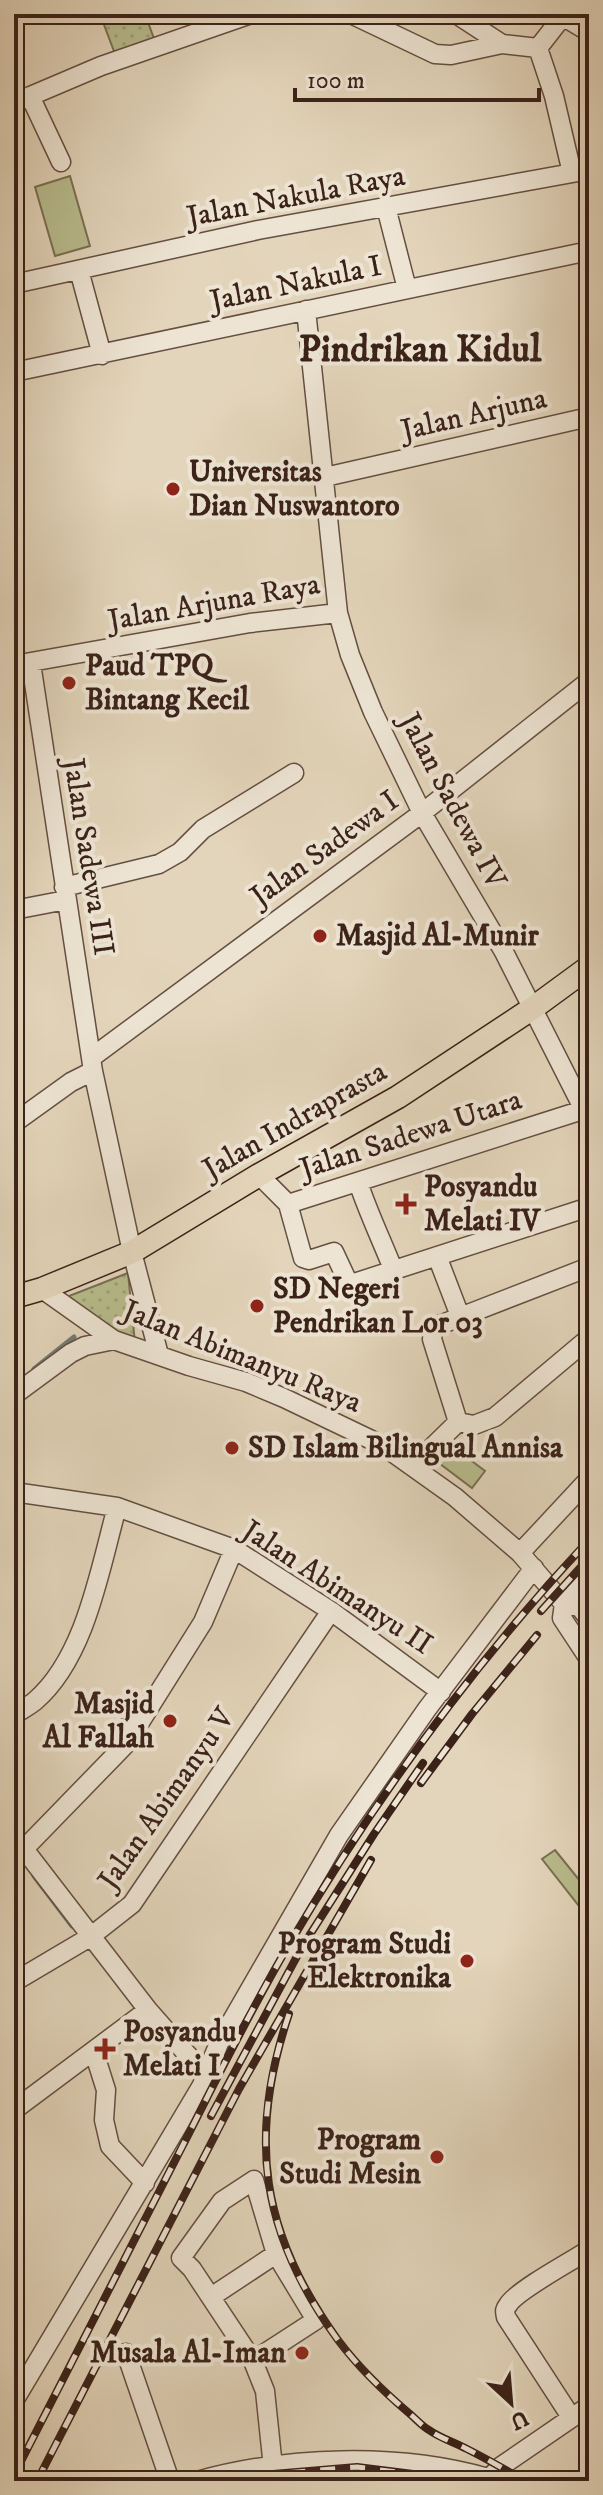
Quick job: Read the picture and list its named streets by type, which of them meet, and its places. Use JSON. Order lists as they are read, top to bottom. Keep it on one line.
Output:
{"streets":{"main road":["Jalan Indraprasta"],"street":["Jalan Nakula Raya","Jalan Nakula I","Jalan Arjuna","Jalan Arjuna Raya","Jalan Sadewa IV","Jalan Sadewa I","Jalan Sadewa III","Jalan Sadewa Utara","Jalan Abimanyu Raya","Jalan Abimanyu II","Jalan Abimanyu V"]},"crossings":[["Jalan Nakula I","Jalan Arjuna Raya"],["Jalan Arjuna","Jalan Arjuna Raya"],["Jalan Arjuna Raya","Jalan Sadewa IV"],["Jalan Arjuna Raya","Jalan Sadewa III"],["Jalan Sadewa IV","Jalan Sadewa I"],["Jalan Sadewa IV","Jalan Indraprasta"],["Jalan Sadewa IV","Jalan Sadewa Utara"],["Jalan Sadewa I","Jalan Sadewa III"],["Jalan Sadewa III","Jalan Indraprasta"],["Jalan Sadewa III","Jalan Abimanyu Raya"],["Jalan Indraprasta","Jalan Sadewa Utara"],["Jalan Indraprasta","Jalan Abimanyu Raya"],["Jalan Abimanyu II","Jalan Abimanyu V"]],"districts":["Pindrikan Kidul"],"places":{"other":["Universitas Dian Nuswantoro","Paud TPQ Bintang Kecil","Masjid Al-Munir","SD Negeri Pendrikan Lor 03","SD Islam Bilingual Annisa","Masjid Al Fallah","Program Studi Elektronika","Program Studi Mesin","Musala Al-Iman"],"health":["Posyandu Melati IV","Posyandu Melati I"]},"scale_bar":"100 m","north":"bottom right"}
